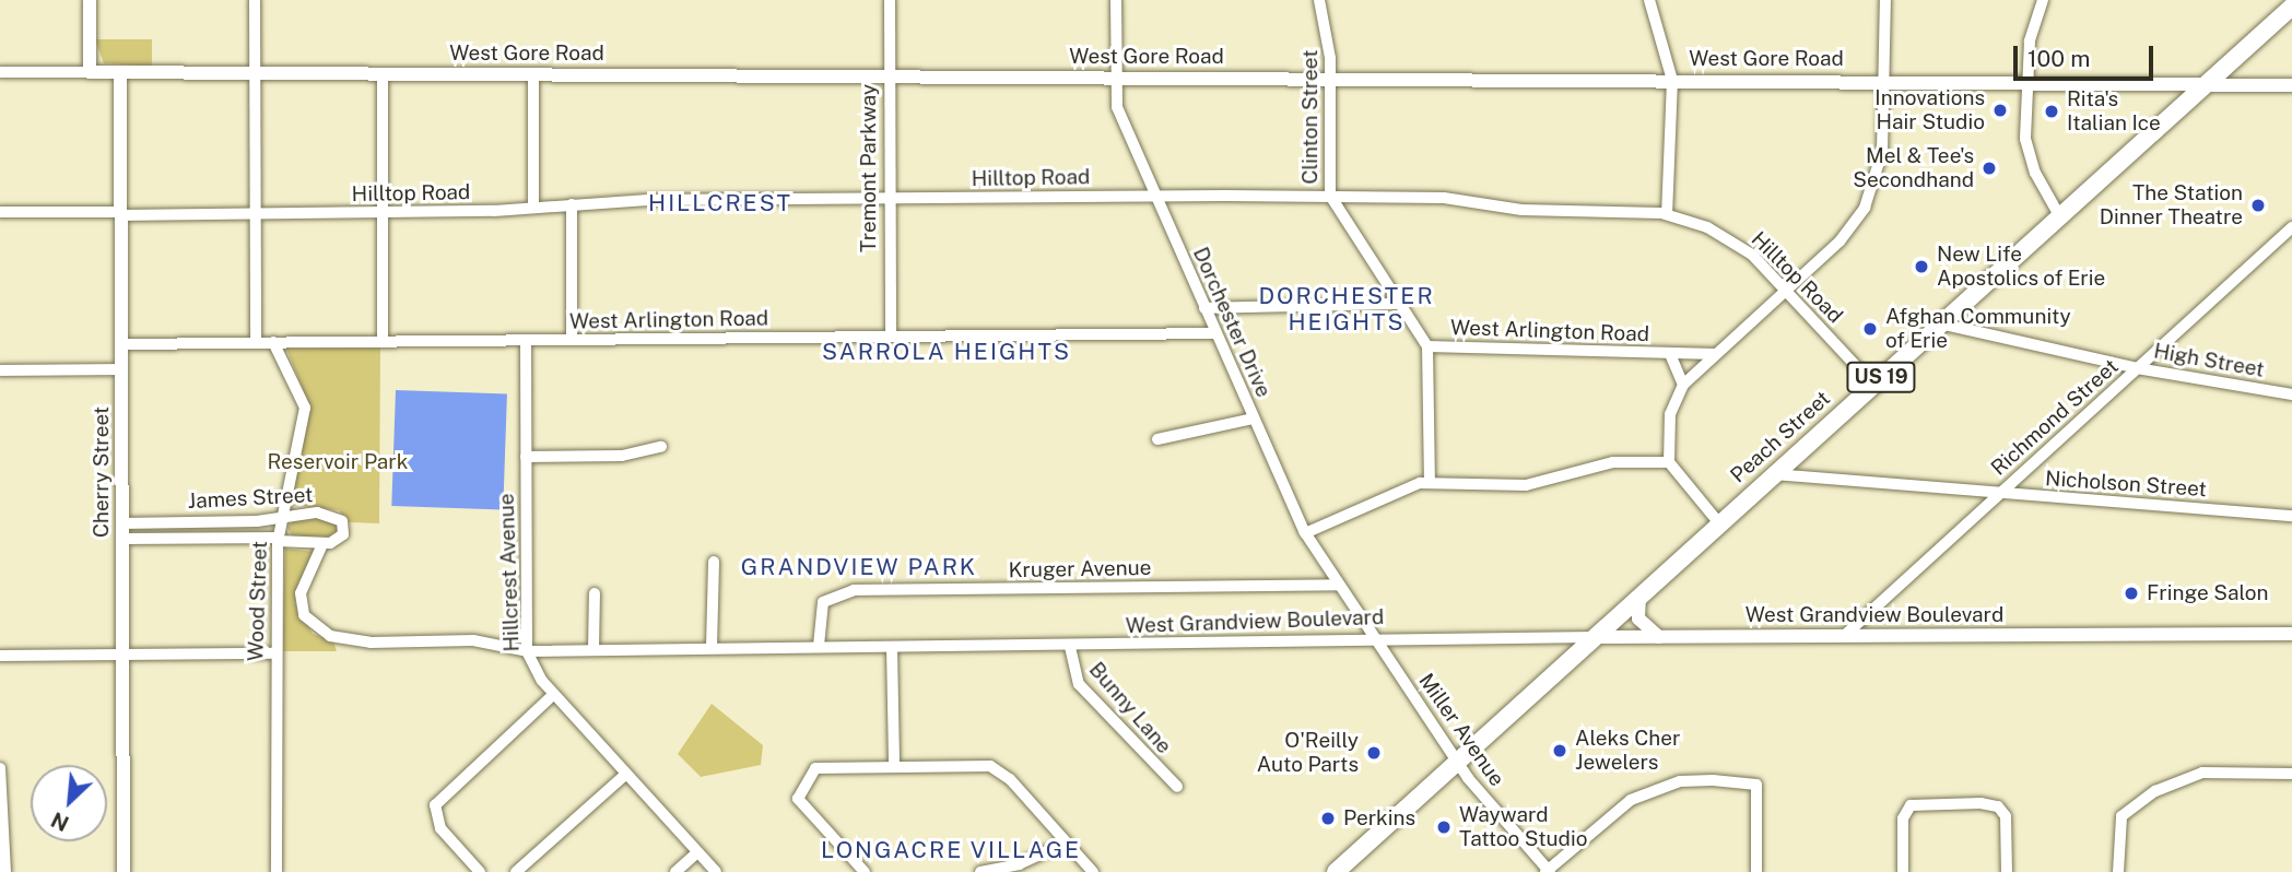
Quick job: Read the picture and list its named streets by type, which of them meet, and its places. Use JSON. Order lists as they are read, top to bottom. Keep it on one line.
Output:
{"streets":{"main road":["US 19","Peach Street"],"street":["West Gore Road","Clinton Street","Tremont Parkway","Hilltop Road","West Arlington Road","Dorchester Drive","High Street","Richmond Street","Cherry Street","Nicholson Street","James Street","Kruger Avenue","Hillcrest Avenue","Wood Street","West Grandview Boulevard","Bunny Lane","Miller Avenue"]},"crossings":[["West Gore Road","Clinton Street"],["West Gore Road","Tremont Parkway"],["West Gore Road","Dorchester Drive"],["West Gore Road","Peach Street"],["West Gore Road","Cherry Street"],["Clinton Street","Hilltop Road"],["Clinton Street","West Arlington Road"],["Tremont Parkway","Hilltop Road"],["Tremont Parkway","West Arlington Road"],["Hilltop Road","Dorchester Drive"],["Hilltop Road","Peach Street"],["Hilltop Road","Cherry Street"],["West Arlington Road","Dorchester Drive"],["West Arlington Road","Cherry Street"],["West Arlington Road","Hillcrest Avenue"],["West Arlington Road","Wood Street"],["Dorchester Drive","Kruger Avenue"],["Dorchester Drive","West Grandview Boulevard"],["Dorchester Drive","Miller Avenue"],["High Street","Richmond Street"],["High Street","Peach Street"],["Richmond Street","Nicholson Street"],["Richmond Street","West Grandview Boulevard"],["Peach Street","Nicholson Street"],["Peach Street","West Grandview Boulevard"],["Peach Street","Miller Avenue"],["Cherry Street","James Street"],["James Street","Wood Street"],["James Street","West Grandview Boulevard"],["Kruger Avenue","West Grandview Boulevard"],["Hillcrest Avenue","West Grandview Boulevard"],["West Grandview Boulevard","Bunny Lane"],["West Grandview Boulevard","Miller Avenue"]],"districts":["HILLCREST","DORCHESTER HEIGHTS","SARROLA HEIGHTS","GRANDVIEW PARK","LONGACRE VILLAGE"],"parks":["Reservoir Park"],"places":["Innovations Hair Studio","Rita's Italian Ice","Mel & Tee's Secondhand","The Station Dinner Theatre","New Life Apostolics of Erie","Afghan Community of Erie","Fringe Salon","Aleks Cher Jewelers","O'Reilly Auto Parts","Perkins","Wayward Tattoo Studio"],"scale_bar":"100 m","north":"bottom left"}
